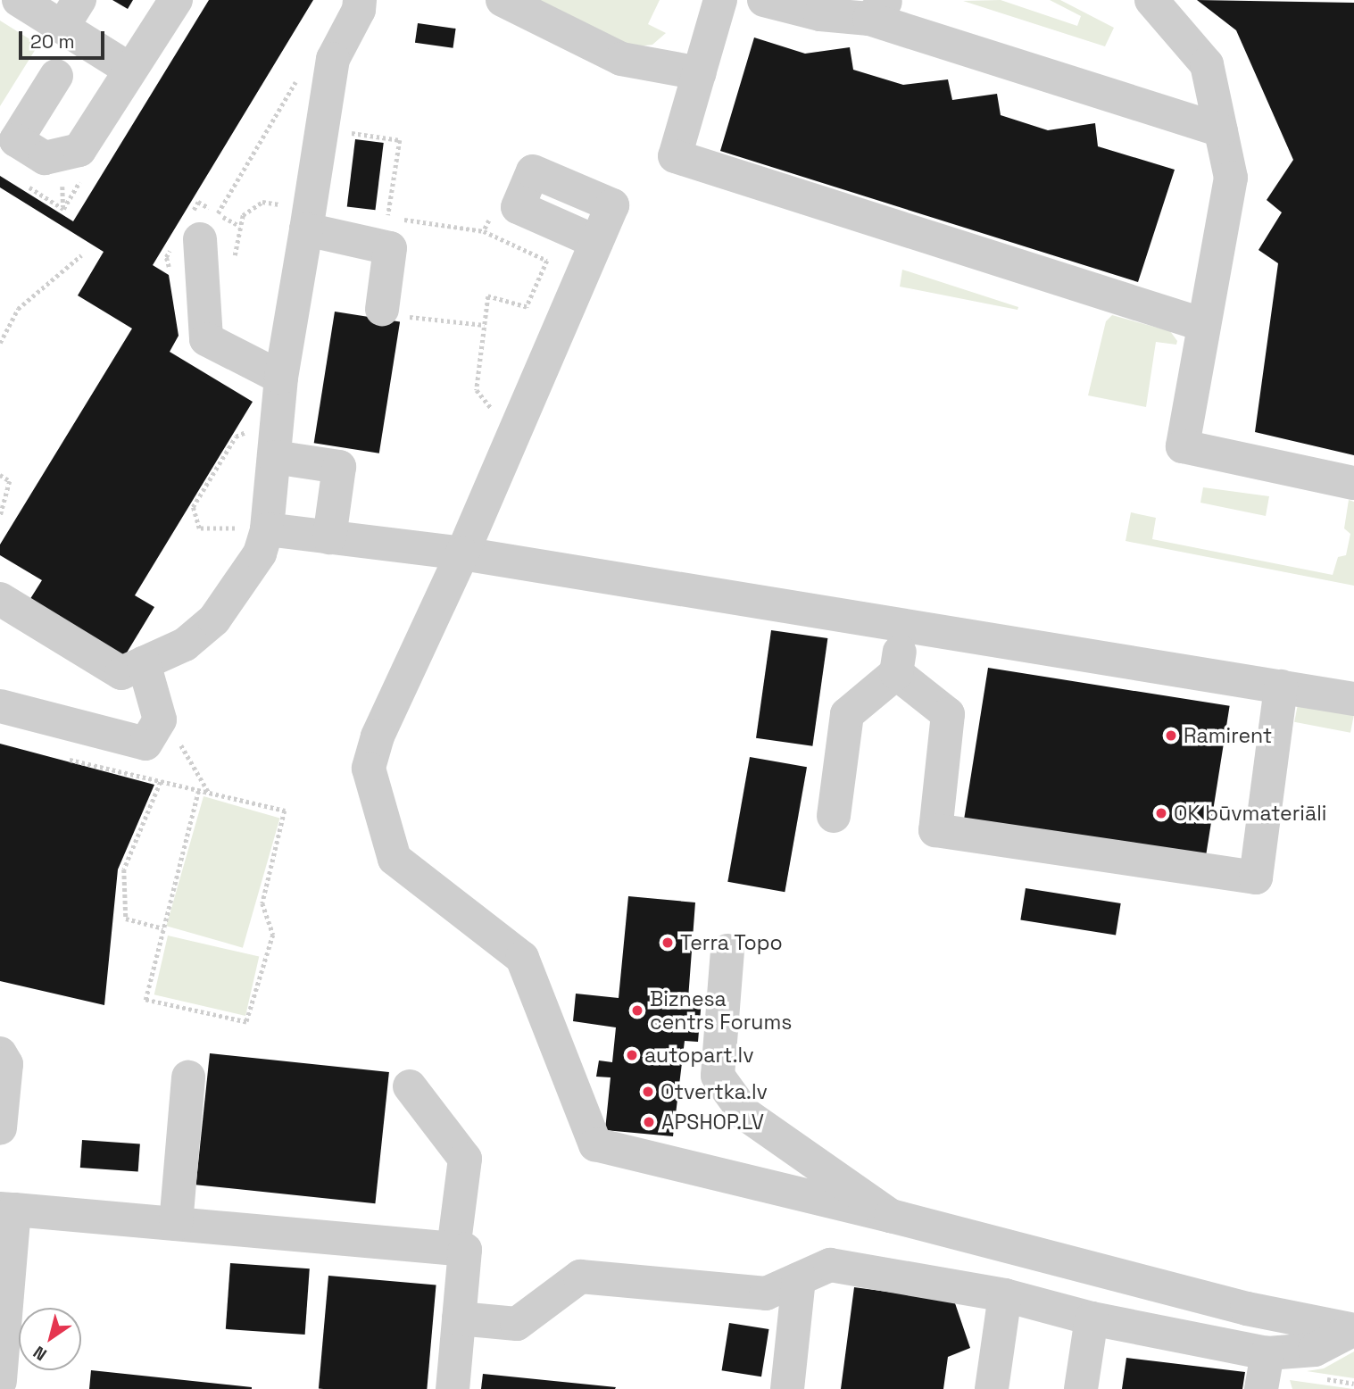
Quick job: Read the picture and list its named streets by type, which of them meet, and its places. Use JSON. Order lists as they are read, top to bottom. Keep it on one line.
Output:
{"places":["Ramirent","OK būvmateriāli","Terra Topo","Biznesa centrs Forums","autopart.lv","Otvertka.lv","APSHOP.LV"],"scale_bar":"20 m","north":"bottom left"}
